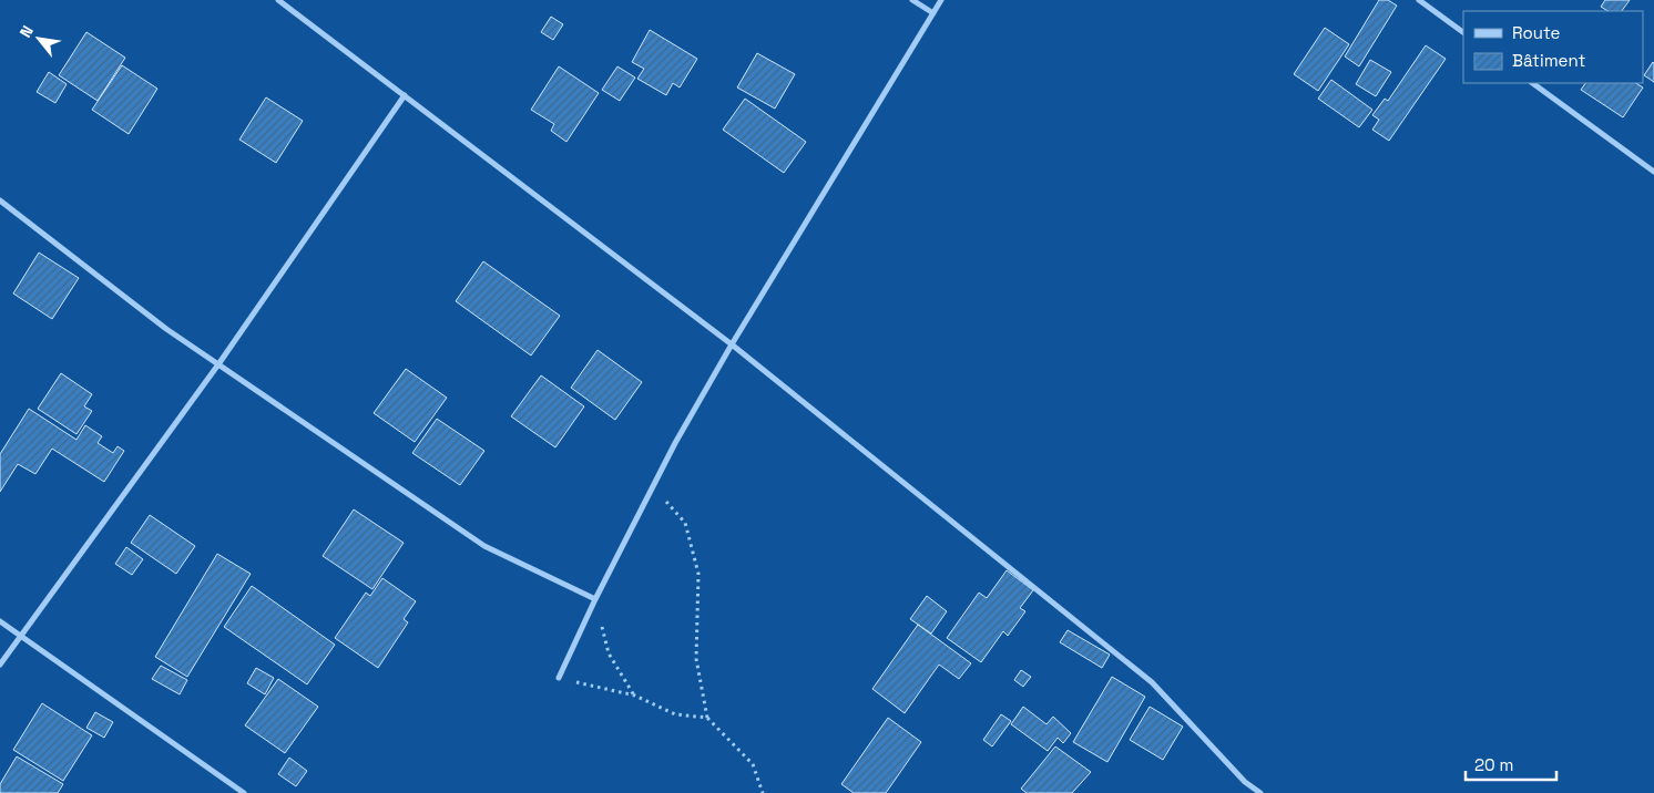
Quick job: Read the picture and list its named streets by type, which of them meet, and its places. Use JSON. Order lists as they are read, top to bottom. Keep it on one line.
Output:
{"legend":["Route","Bâtiment"],"scale_bar":"20 m","north":"top left"}
